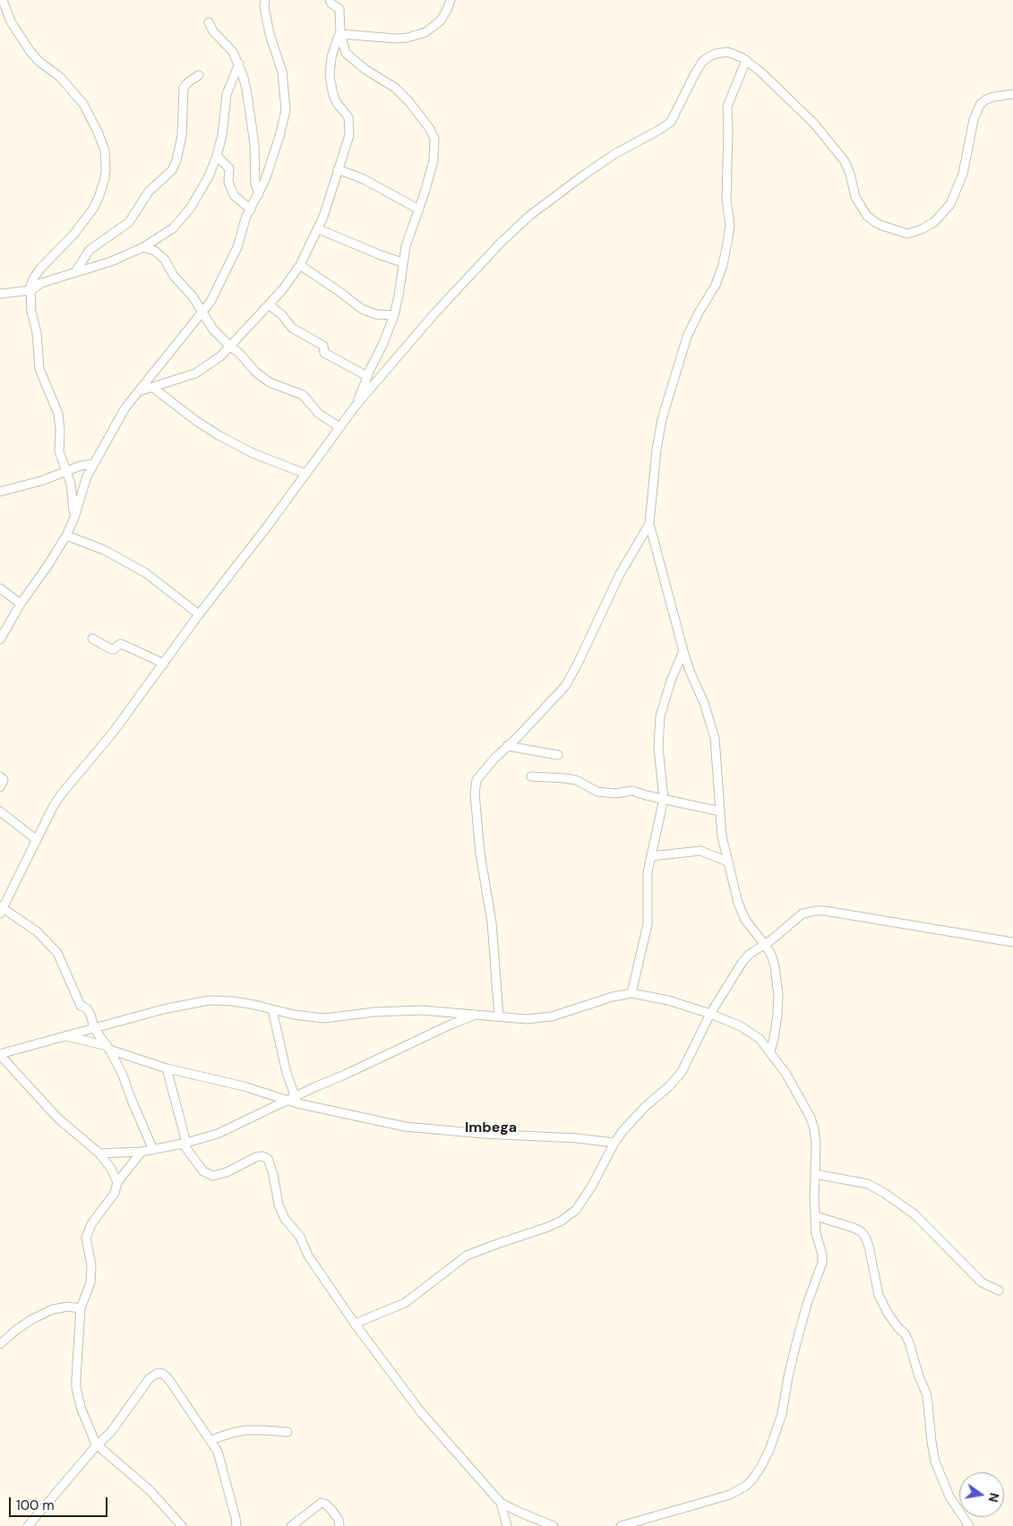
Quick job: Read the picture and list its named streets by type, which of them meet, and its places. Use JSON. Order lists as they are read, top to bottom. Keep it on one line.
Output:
{"districts":["Imbega"],"scale_bar":"100 m","north":"right"}
